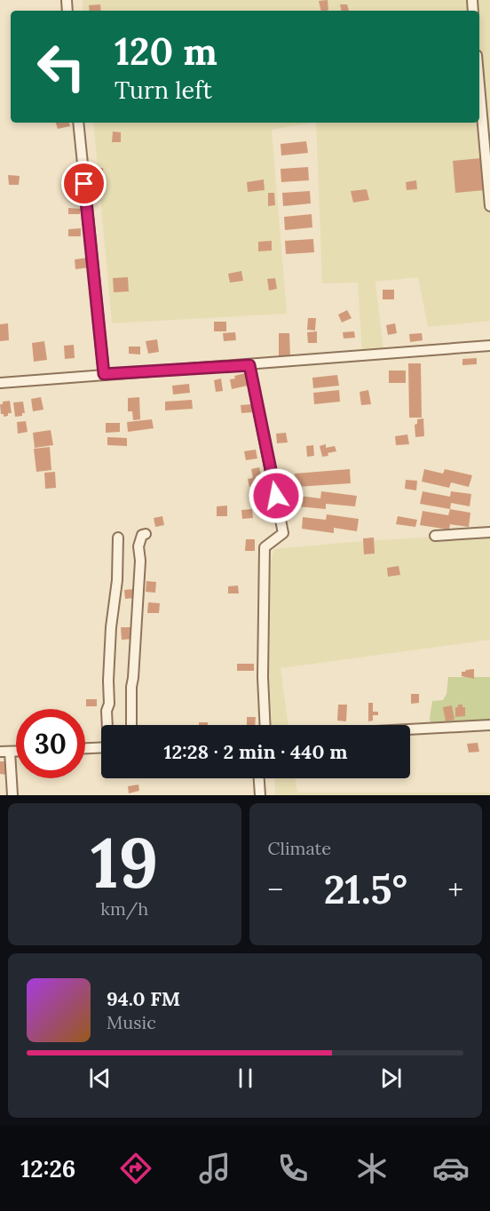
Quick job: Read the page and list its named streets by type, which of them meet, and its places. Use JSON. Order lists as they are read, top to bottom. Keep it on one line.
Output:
{"page":{"turn":["120 m","Turn left"],"limit":"30","trip":"12:28 · 2 min · 440 m","tile":[["19","km/h"],"Climate"],"heat":["−","21.5°","+"],"song":["94.0 FM","Music"],"tabs":"12:26"}}
